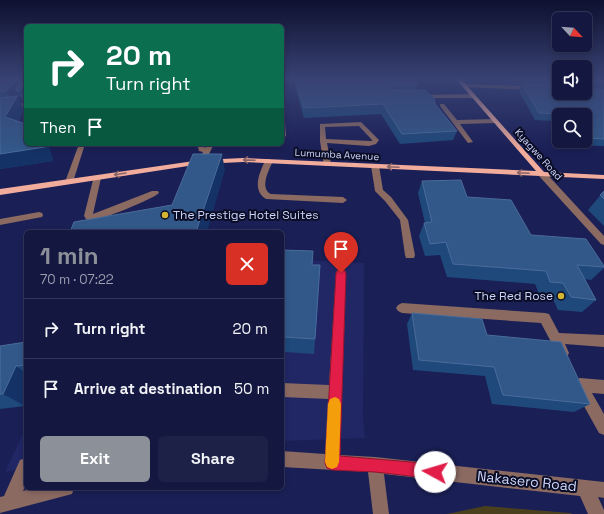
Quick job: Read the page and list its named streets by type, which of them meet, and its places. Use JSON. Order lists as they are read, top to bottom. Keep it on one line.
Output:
{"streets":{"main road":["Lumumba Avenue","Kyagwe Road"],"street":["Nakasero Road"]},"crossings":[["Lumumba Avenue","Kyagwe Road"]],"one_way":["Lumumba Avenue"],"places":["The Prestige Hotel Suites","The Red Rose"],"north":"bottom right","page":{"turn":["20 m","Turn right"],"then":"Then","heading":["1 min","70 m · 07:22"],"list":[{"name":"Turn right","value":"20 m"},{"name":"Arrive at destination","value":"50 m"}],"buttons":["Exit","Share"]}}
